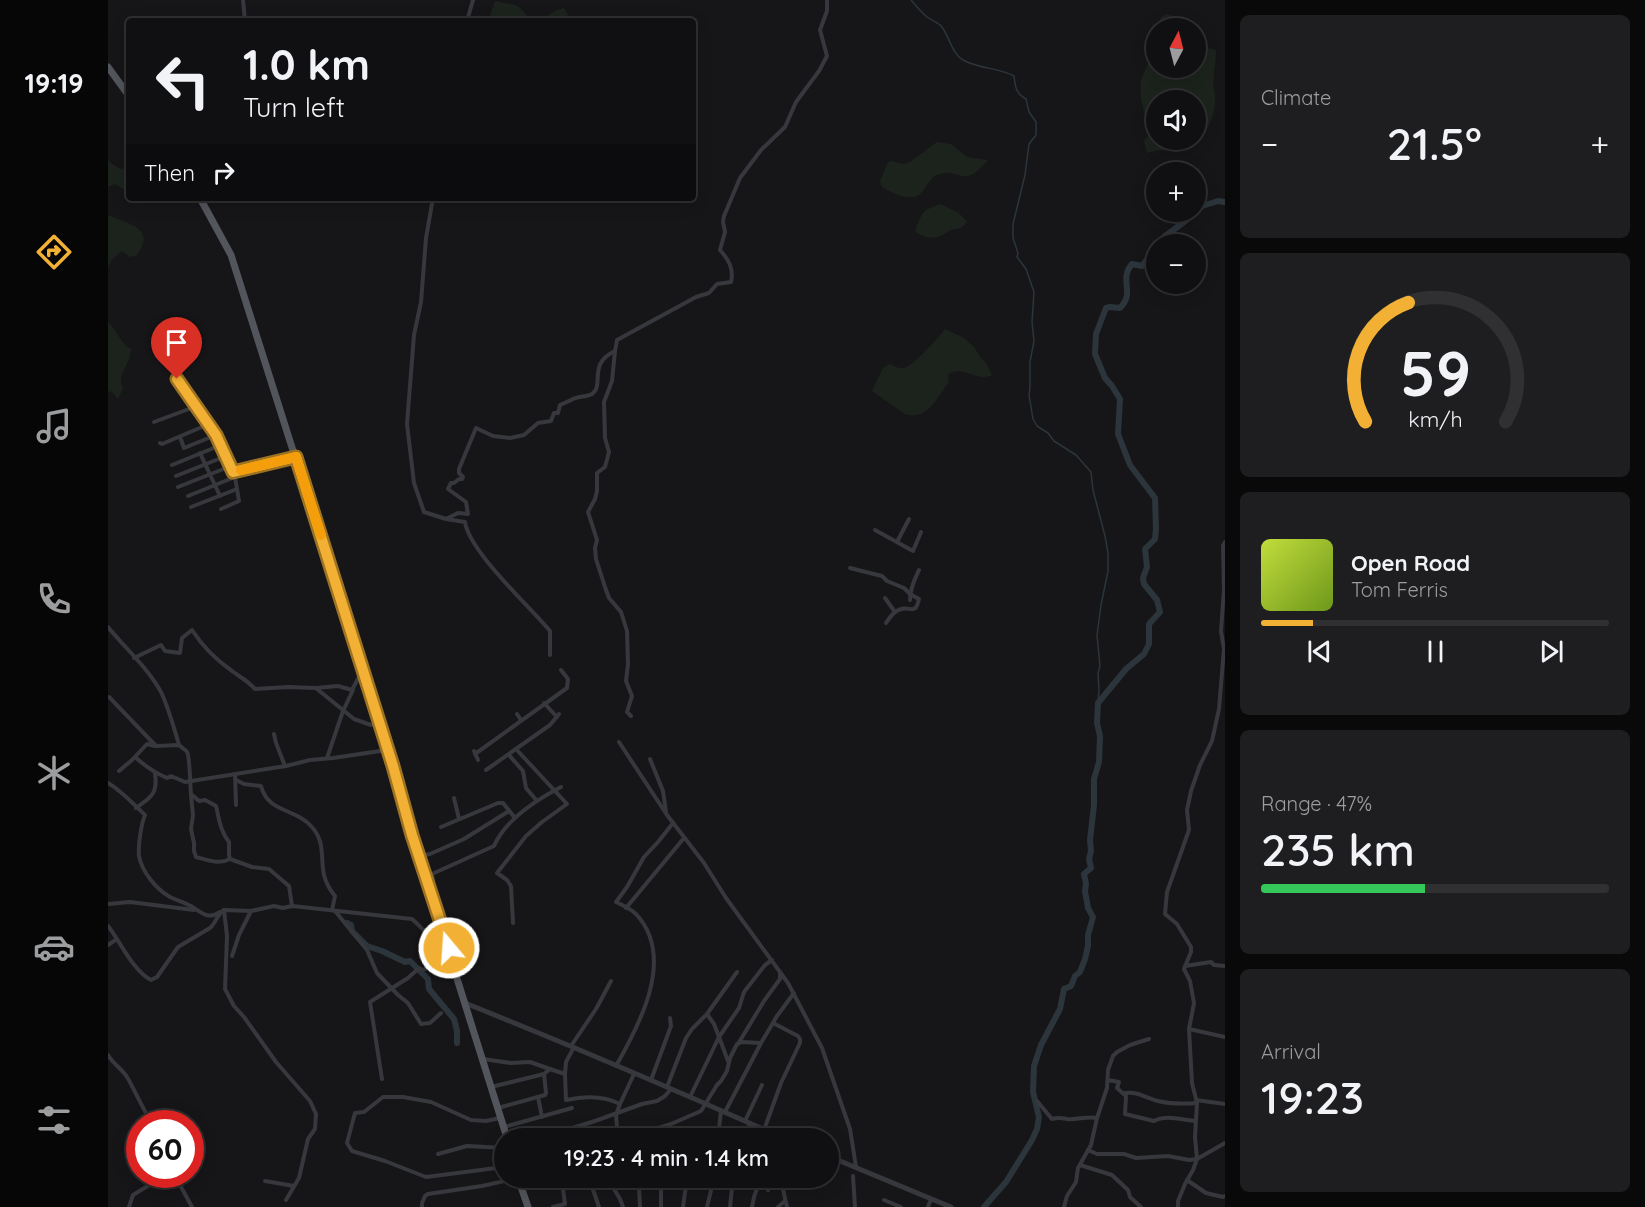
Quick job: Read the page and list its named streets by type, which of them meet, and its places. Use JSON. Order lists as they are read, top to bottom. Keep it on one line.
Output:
{"north":"top","page":{"tabs":"19:19","tile":["Climate",["Range · 47%","235 km"],["Arrival","19:23"]],"map_buttons":["+","−"],"turn":["1.0 km","Turn left"],"heat":["−","21.5°","+"],"then":"Then","song":["Open Road","Tom Ferris"],"limit":"60","trip":"19:23 · 4 min · 1.4 km","gauge":["59","km/h"]}}
